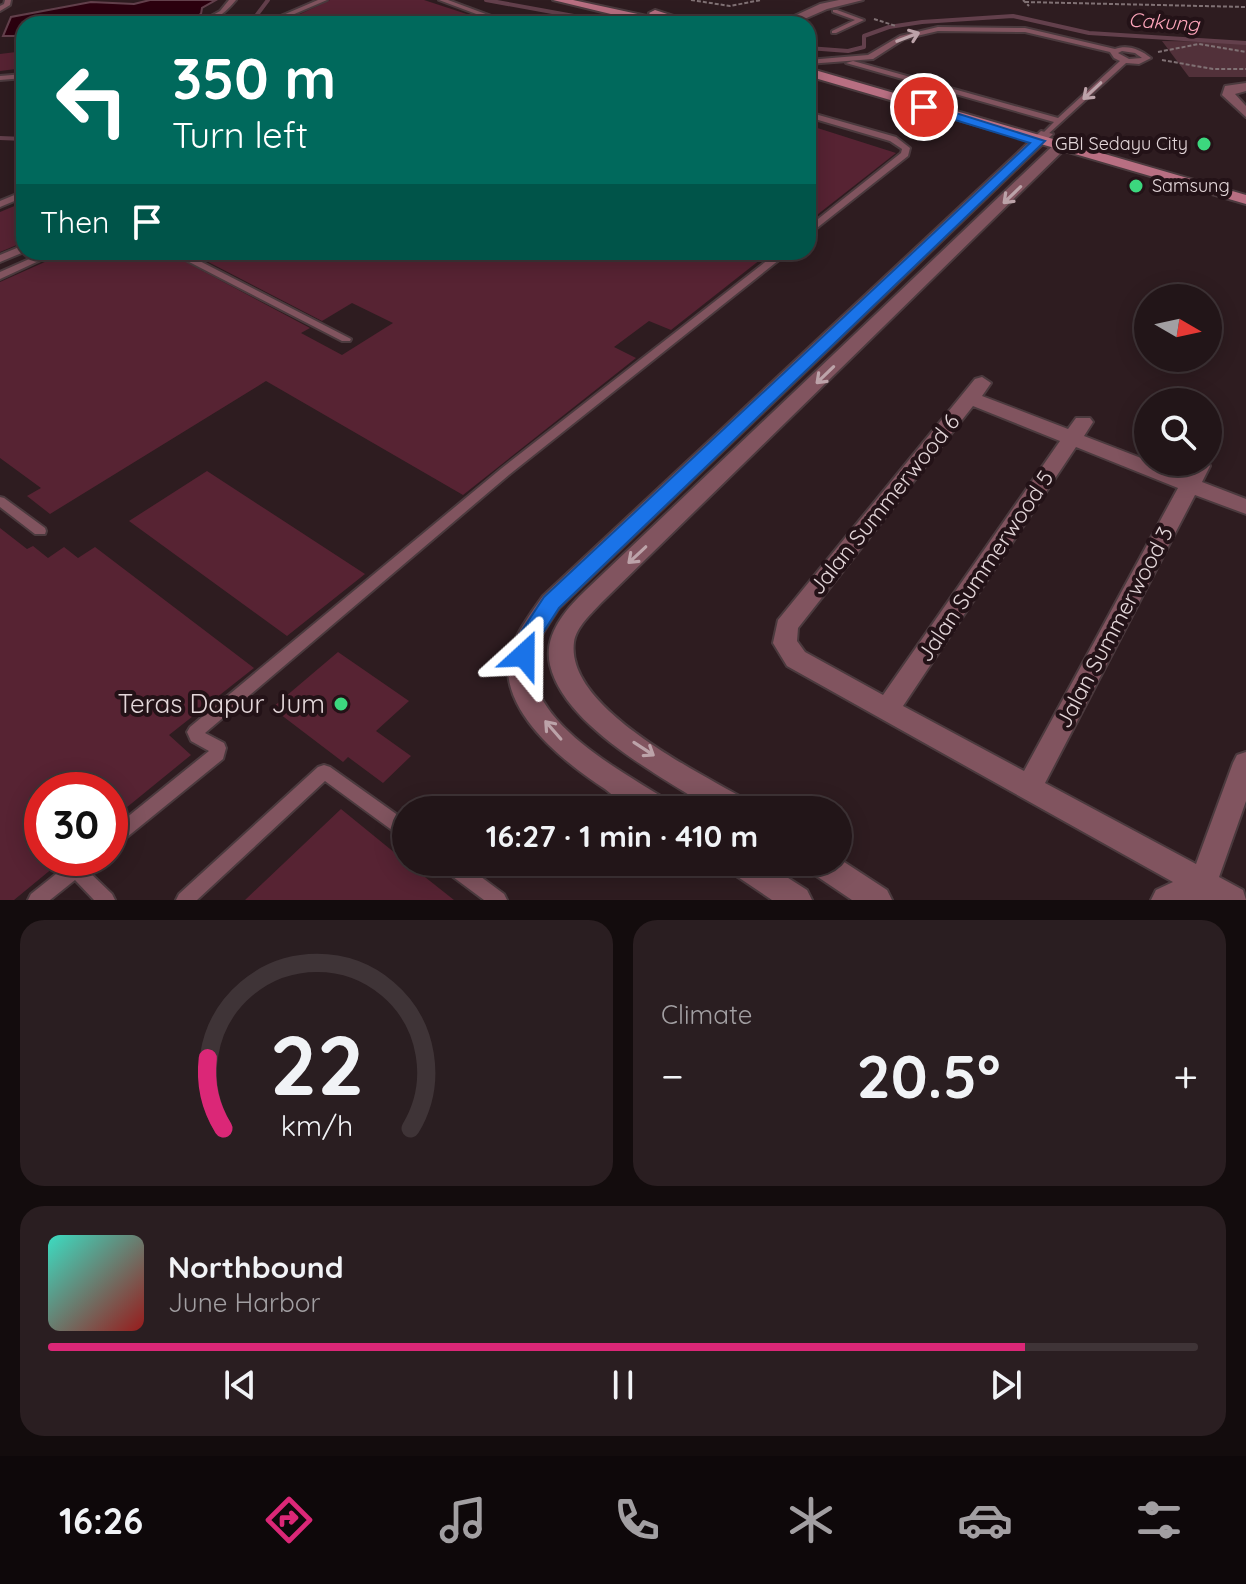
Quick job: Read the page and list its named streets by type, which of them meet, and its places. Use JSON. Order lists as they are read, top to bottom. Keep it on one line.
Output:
{"streets":{"street":["Jalan Summerwood 6","Jalan Summerwood 5","Jalan Summerwood 3"]},"crossings":[["Jalan Summerwood 6","Jalan Summerwood 5"]],"water":["Cakung"],"places":["GBI Sedayu City","Samsung","Teras Dapur Jum"],"north":"right","page":{"turn":["350 m","Turn left"],"then":"Then","limit":"30","trip":"16:27 · 1 min · 410 m","tile":"Climate","heat":["−","20.5°","+"],"song":["Northbound","June Harbor"],"tabs":"16:26","gauge":["22","km/h"]}}
